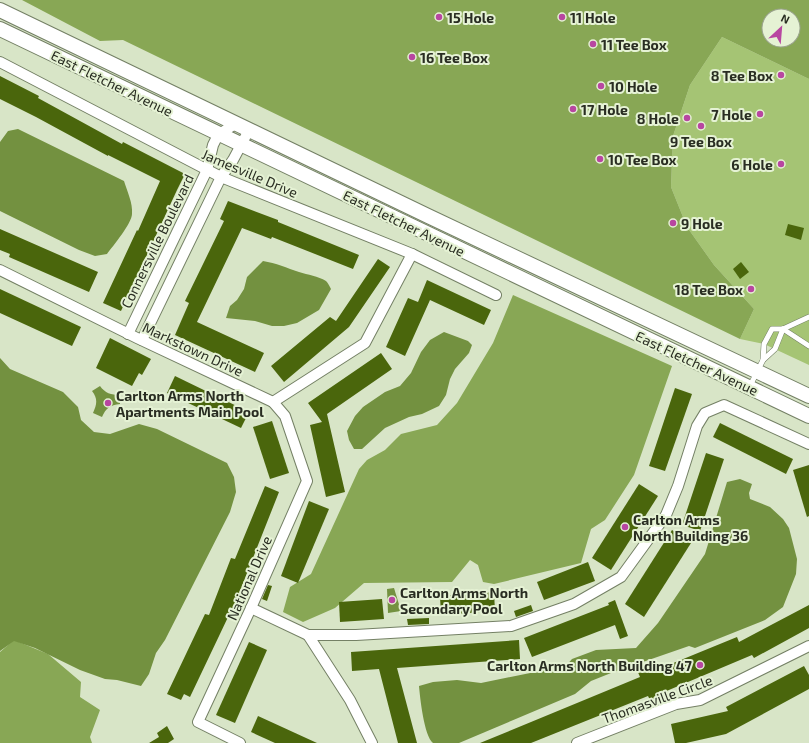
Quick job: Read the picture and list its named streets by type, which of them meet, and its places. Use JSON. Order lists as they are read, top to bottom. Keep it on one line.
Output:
{"streets":{"main road":["East Fletcher Avenue"],"street":["Jamesville Drive","Connersville Boulevard","Markstown Drive","National Drive","Thomasville Circle"]},"crossings":[["East Fletcher Avenue","Connersville Boulevard"],["Jamesville Drive","Connersville Boulevard"],["Connersville Boulevard","Markstown Drive"],["Markstown Drive","National Drive"]],"places":["15 Hole","11 Hole","11 Tee Box","16 Tee Box","8 Tee Box","10 Hole","17 Hole","7 Hole","8 Hole","9 Tee Box","10 Tee Box","6 Hole","9 Hole","18 Tee Box","Carlton Arms North Apartments Main Pool","Carlton Arms North Building 36","Carlton Arms North Secondary Pool","Carlton Arms North Building 47"],"north":"top right"}
